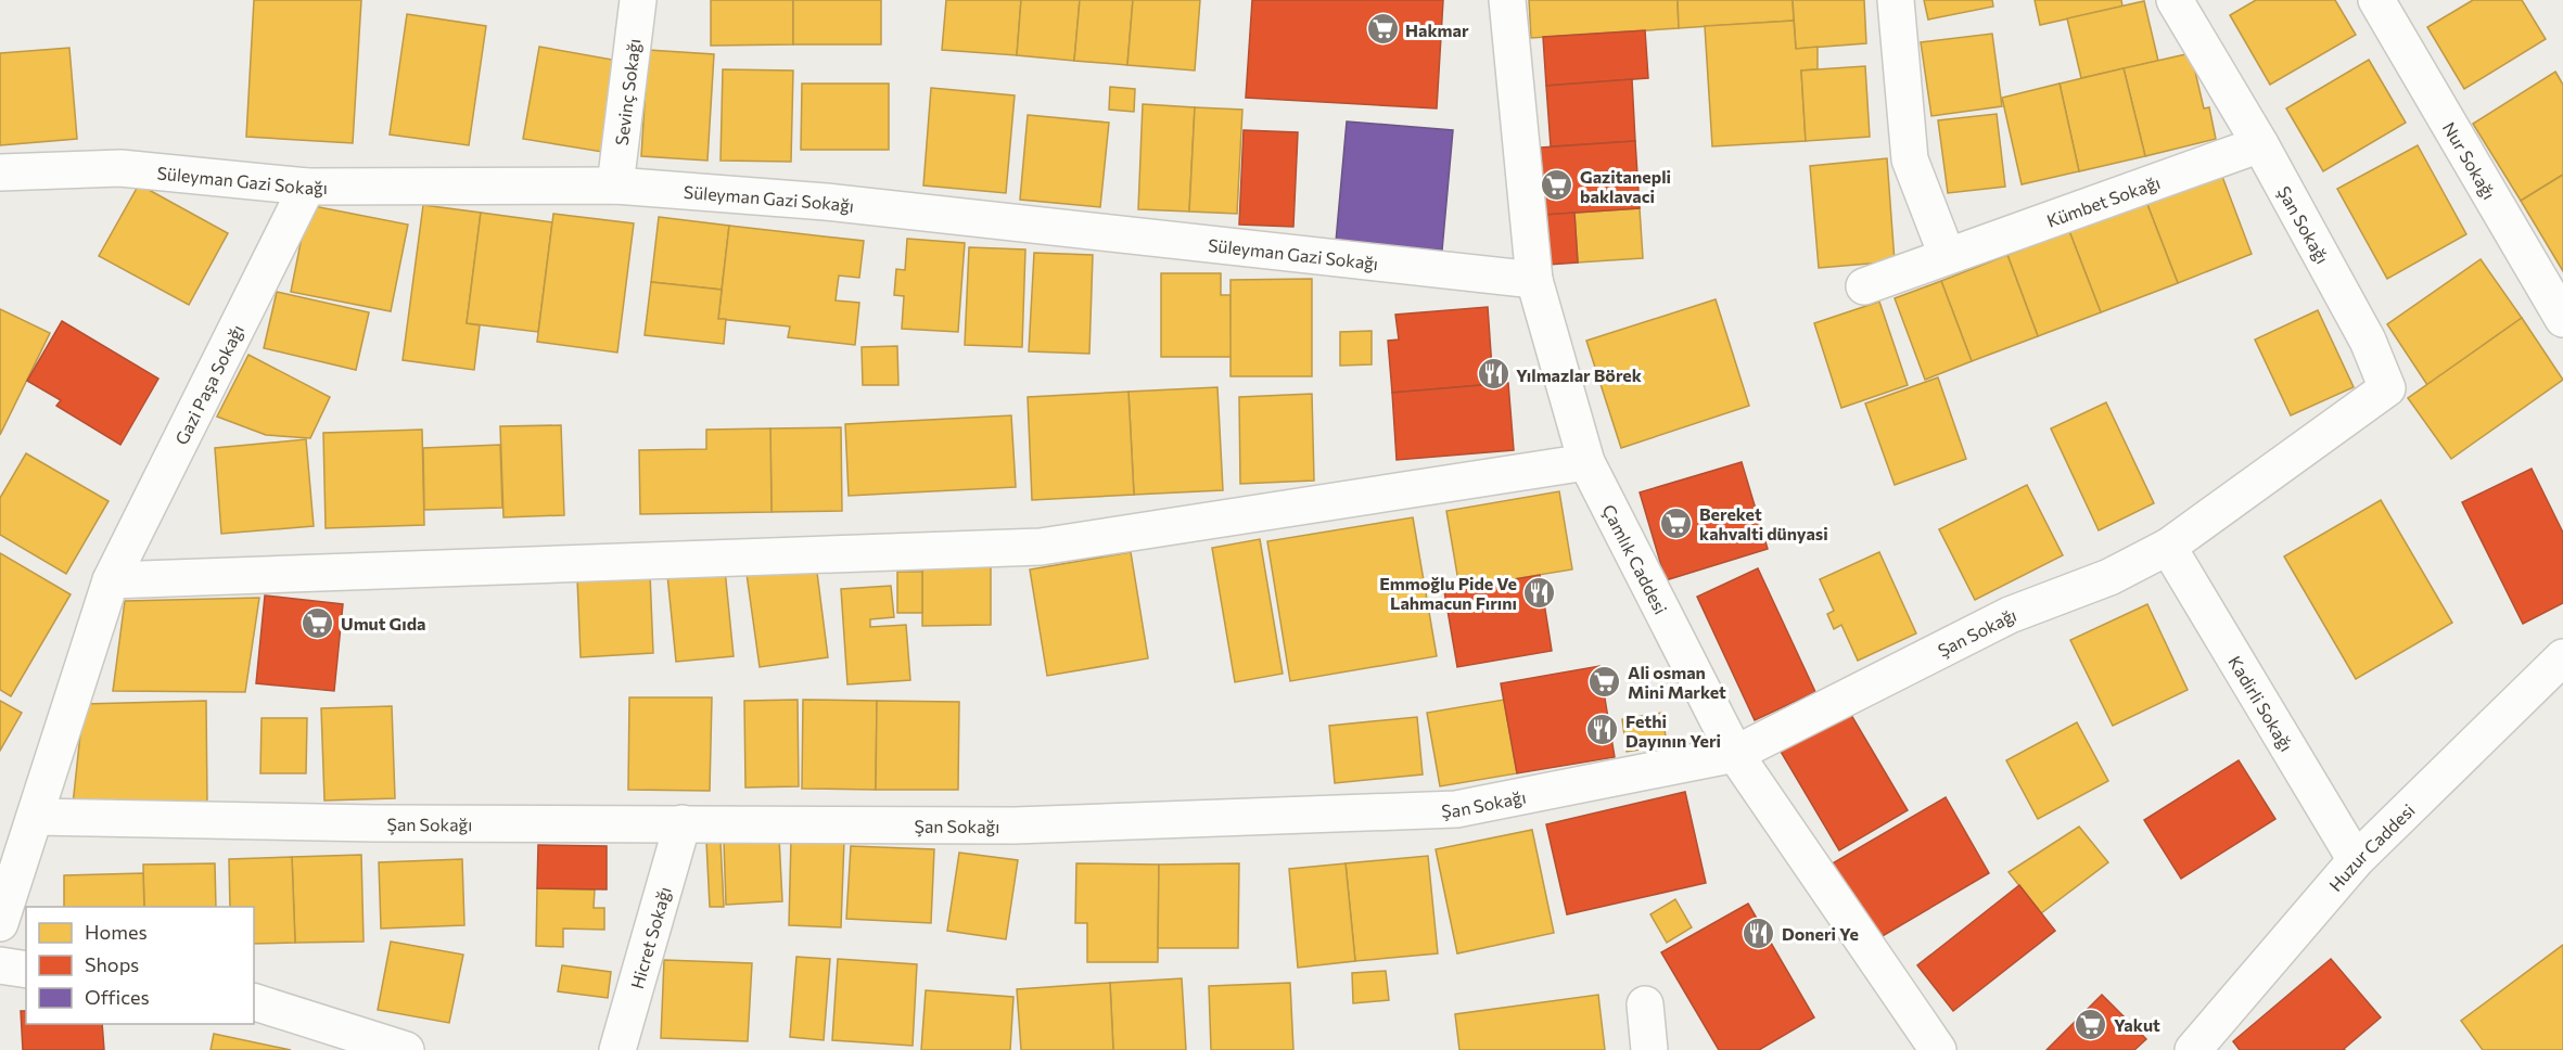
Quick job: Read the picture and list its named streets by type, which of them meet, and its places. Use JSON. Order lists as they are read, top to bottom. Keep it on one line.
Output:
{"streets":{"street":["Sevinç Sokağı","Nur Sokağı","Süleyman Gazi Sokağı","Kümbet Sokağı","Şan Sokağı","Gazi Paşa Sokağı","Çamlık Caddesi","Kadirli Sokağı","Huzur Caddesi","Hicret Sokağı"]},"crossings":[["Sevinç Sokağı","Süleyman Gazi Sokağı"],["Süleyman Gazi Sokağı","Gazi Paşa Sokağı"],["Süleyman Gazi Sokağı","Çamlık Caddesi"],["Kümbet Sokağı","Şan Sokağı"],["Şan Sokağı","Gazi Paşa Sokağı"],["Şan Sokağı","Çamlık Caddesi"],["Şan Sokağı","Kadirli Sokağı"],["Şan Sokağı","Hicret Sokağı"],["Kadirli Sokağı","Huzur Caddesi"]],"places":{"supermarket":["Hakmar","Gazitanepli baklavaci","Bereket kahvalti dünyasi","Umut Gıda","Ali osman Mini Market","Yakut"],"restaurant":["Yılmazlar Börek","Emmoğlu Pide Ve Lahmacun Fırını","Fethi Dayının Yeri","Doneri Ye"]},"legend":["Homes","Shops","Offices"]}
